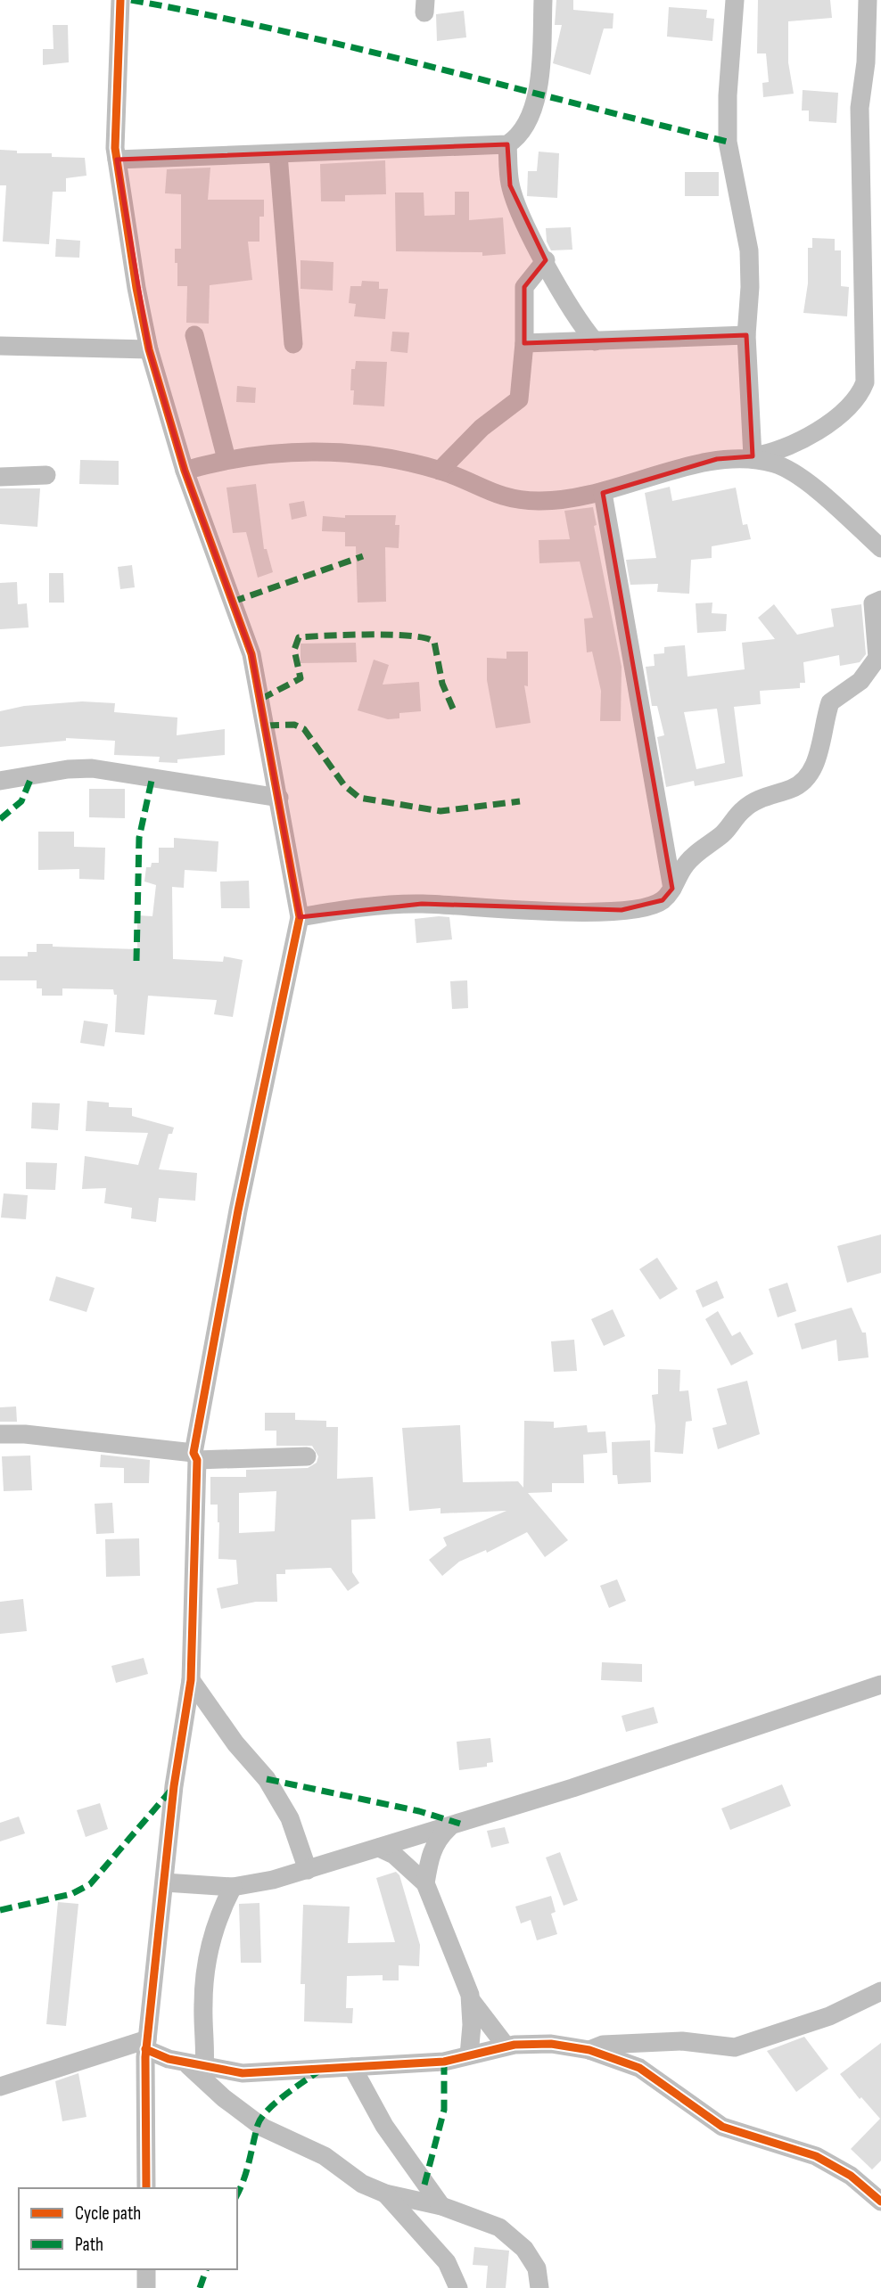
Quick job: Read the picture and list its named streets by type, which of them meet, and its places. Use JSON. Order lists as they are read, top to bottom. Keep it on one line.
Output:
{"legend":["Cycle path","Path"]}
